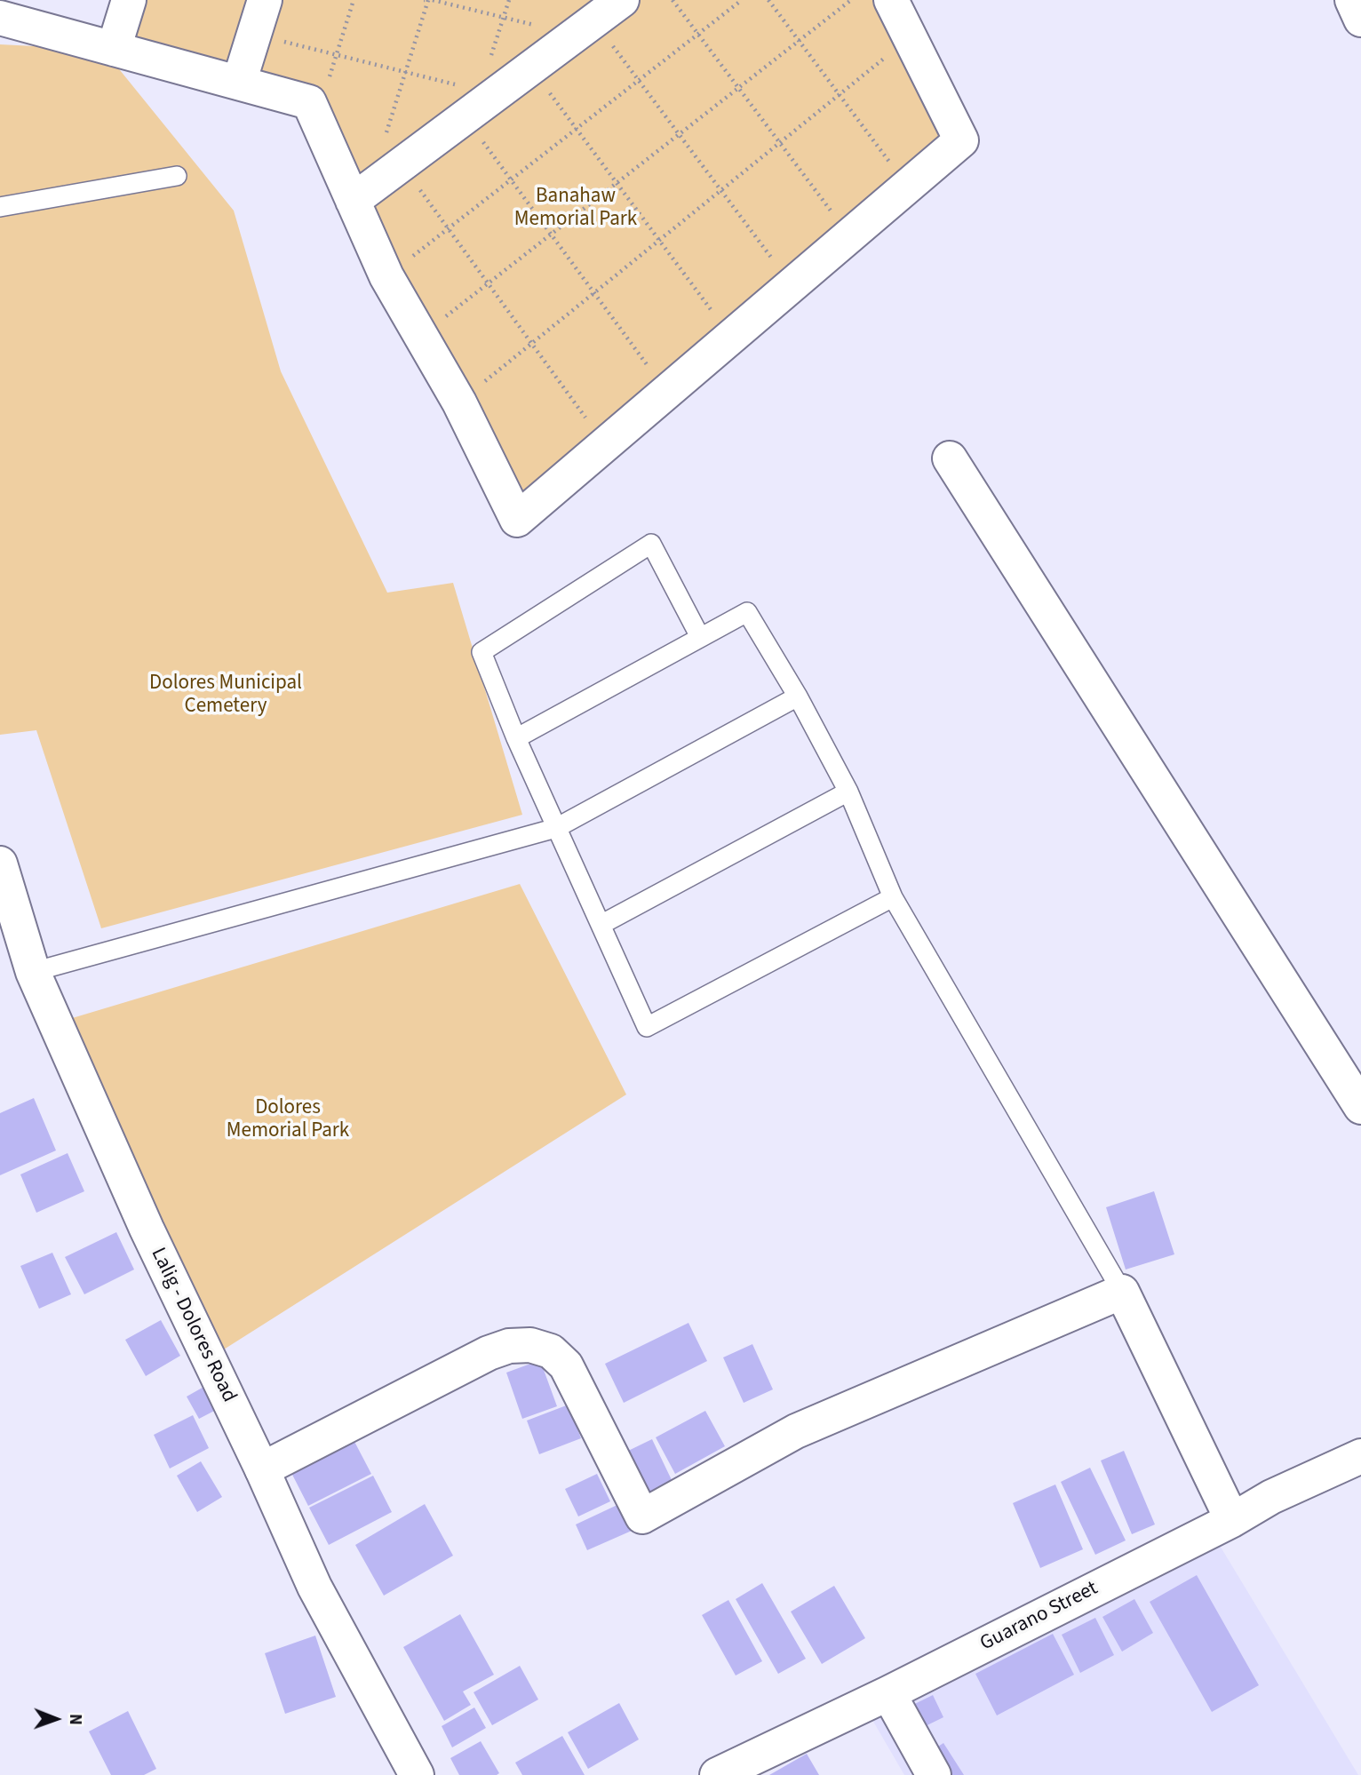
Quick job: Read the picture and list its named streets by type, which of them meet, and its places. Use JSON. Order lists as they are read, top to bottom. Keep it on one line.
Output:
{"streets":{"street":["Lalig - Dolores Road","Guarano Street"]},"parks":["Banahaw Memorial Park","Dolores Municipal Cemetery","Dolores Memorial Park"],"north":"right"}
